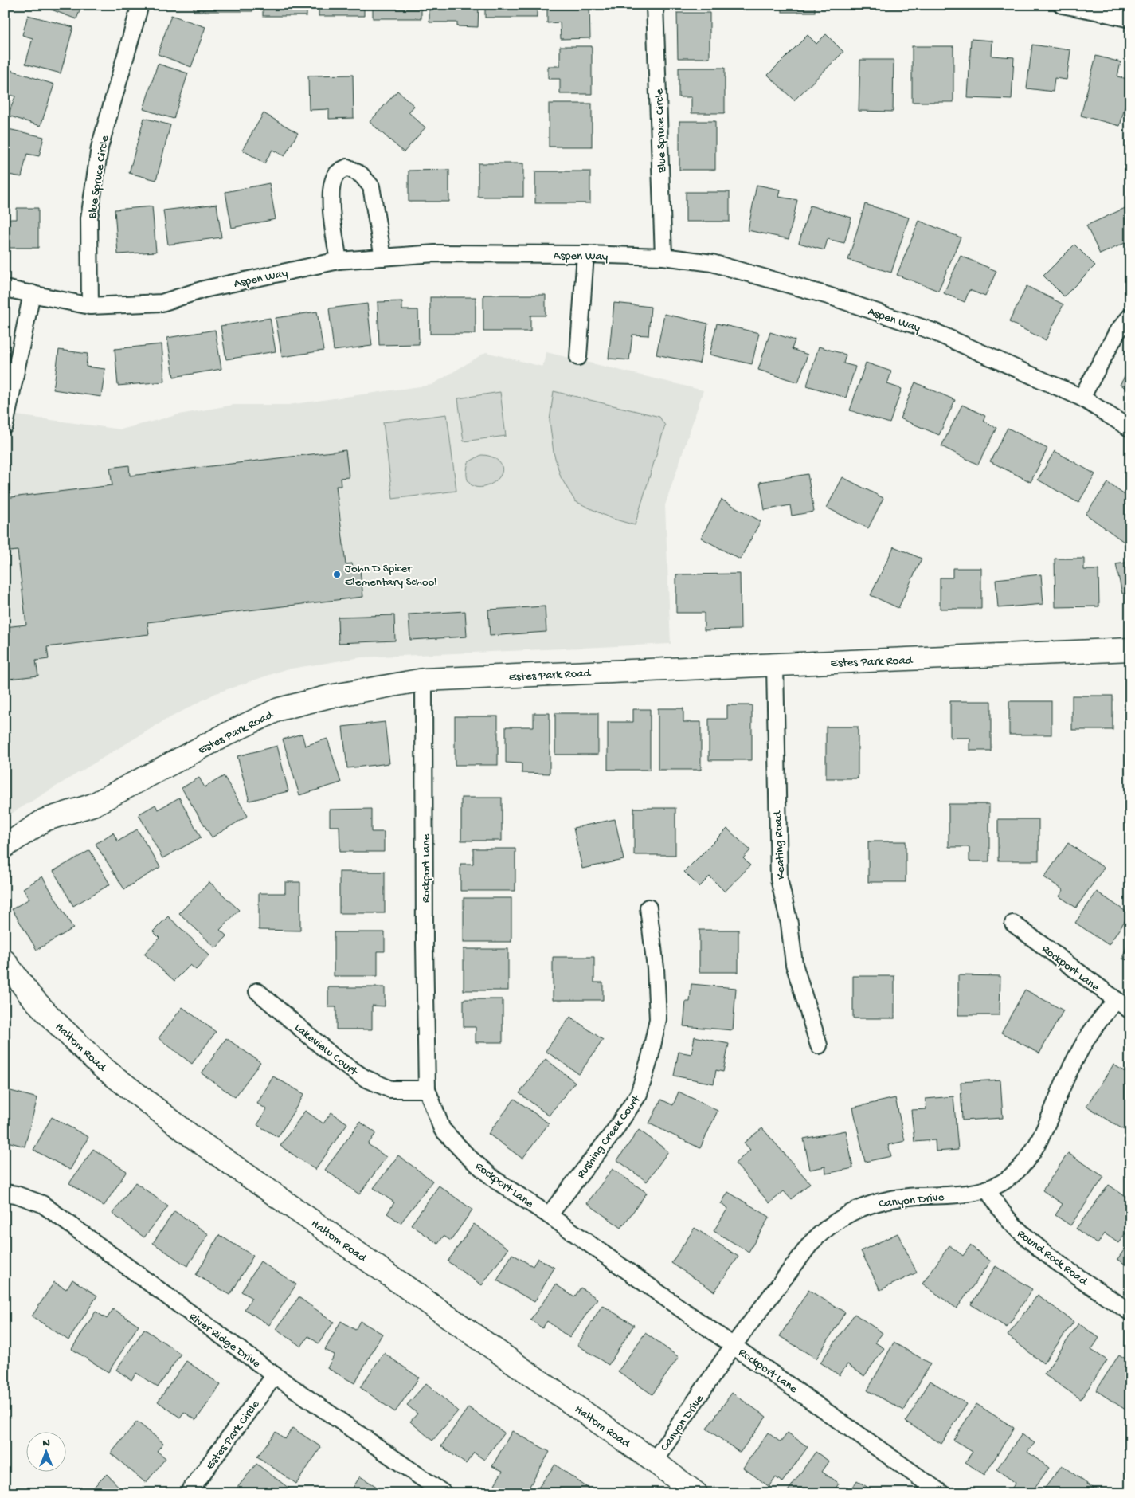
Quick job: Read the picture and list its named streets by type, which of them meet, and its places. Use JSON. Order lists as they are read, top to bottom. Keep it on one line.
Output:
{"streets":{"street":["Blue Spruce Circle","Aspen Way","Estes Park Road","Keating Road","Rockport Lane","Haltom Road","Lakeview Court","Rushing Creek Court","Canyon Drive","Round Rock Road","River Ridge Drive","Estes Park Circle"]},"crossings":[["Blue Spruce Circle","Aspen Way"],["Estes Park Road","Keating Road"],["Estes Park Road","Rockport Lane"],["Rockport Lane","Lakeview Court"],["Rockport Lane","Rushing Creek Court"],["Rockport Lane","Canyon Drive"],["Haltom Road","Canyon Drive"],["Canyon Drive","Round Rock Road"],["River Ridge Drive","Estes Park Circle"]],"places":["John D Spicer Elementary School"],"north":"top"}
